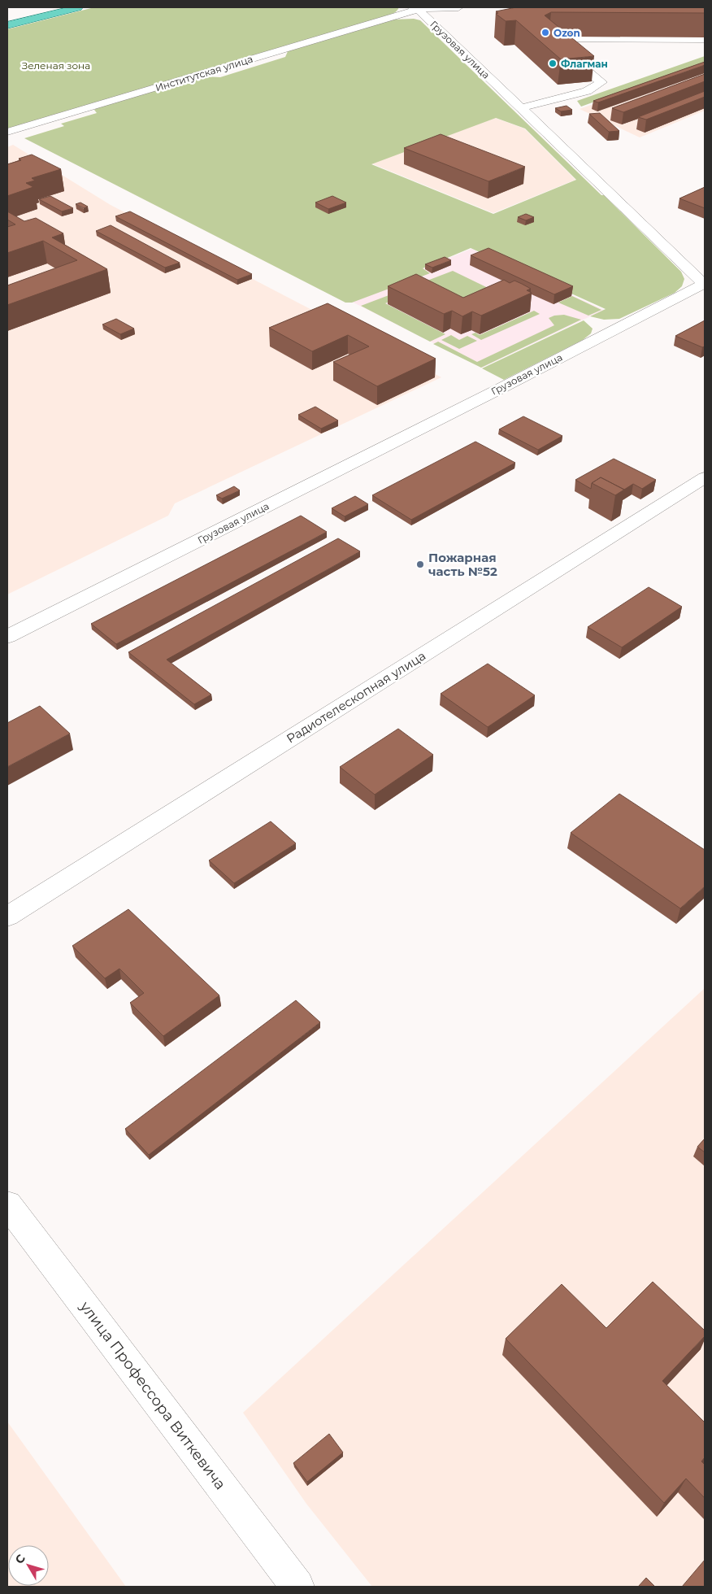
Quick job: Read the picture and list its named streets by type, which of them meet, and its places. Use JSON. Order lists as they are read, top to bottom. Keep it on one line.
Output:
{"streets":{"street":["Грузовая улица","Институтская улица","Радиотелескопная улица","улица Профессора Виткевича"]},"crossings":[["Грузовая улица","Институтская улица"]],"parks":["Зеленая зона"],"places":["Ozon","Флагман","Пожарная часть №52"],"north":"top left"}
